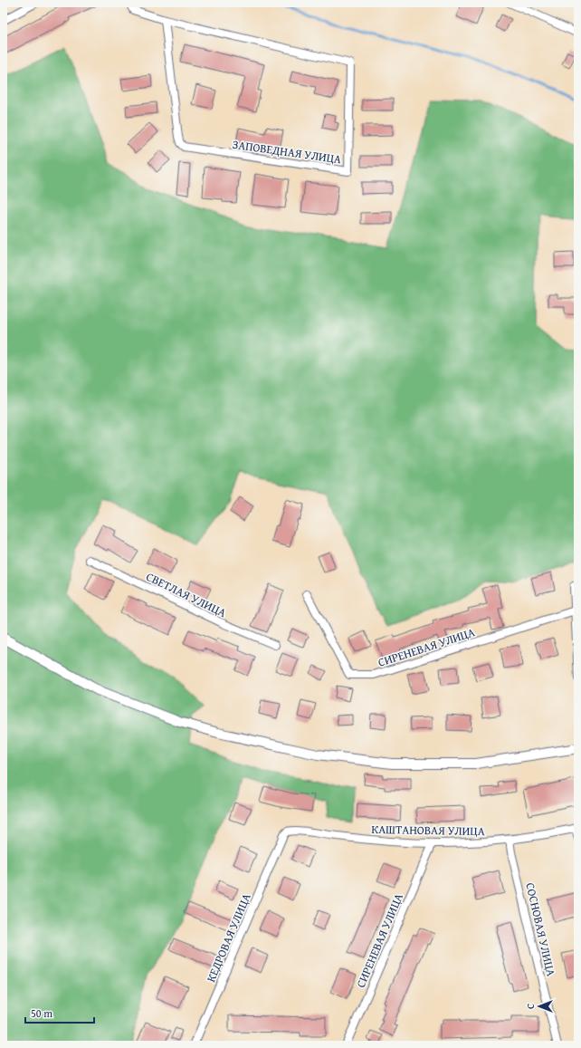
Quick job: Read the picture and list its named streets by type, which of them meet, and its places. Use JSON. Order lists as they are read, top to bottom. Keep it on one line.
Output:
{"streets":{"street":["ЗАПОВЕДНАЯ УЛИЦА","СВЕТЛАЯ УЛИЦА","СИРЕНЕВАЯ УЛИЦА","КАШТАНОВАЯ УЛИЦА","СОСНОВАЯ УЛИЦА","КЕДРОВАЯ УЛИЦА"]},"crossings":[["СИРЕНЕВАЯ УЛИЦА","КАШТАНОВАЯ УЛИЦА"],["КАШТАНОВАЯ УЛИЦА","СОСНОВАЯ УЛИЦА"],["КАШТАНОВАЯ УЛИЦА","КЕДРОВАЯ УЛИЦА"]],"scale_bar":"50 m","north":"left"}
